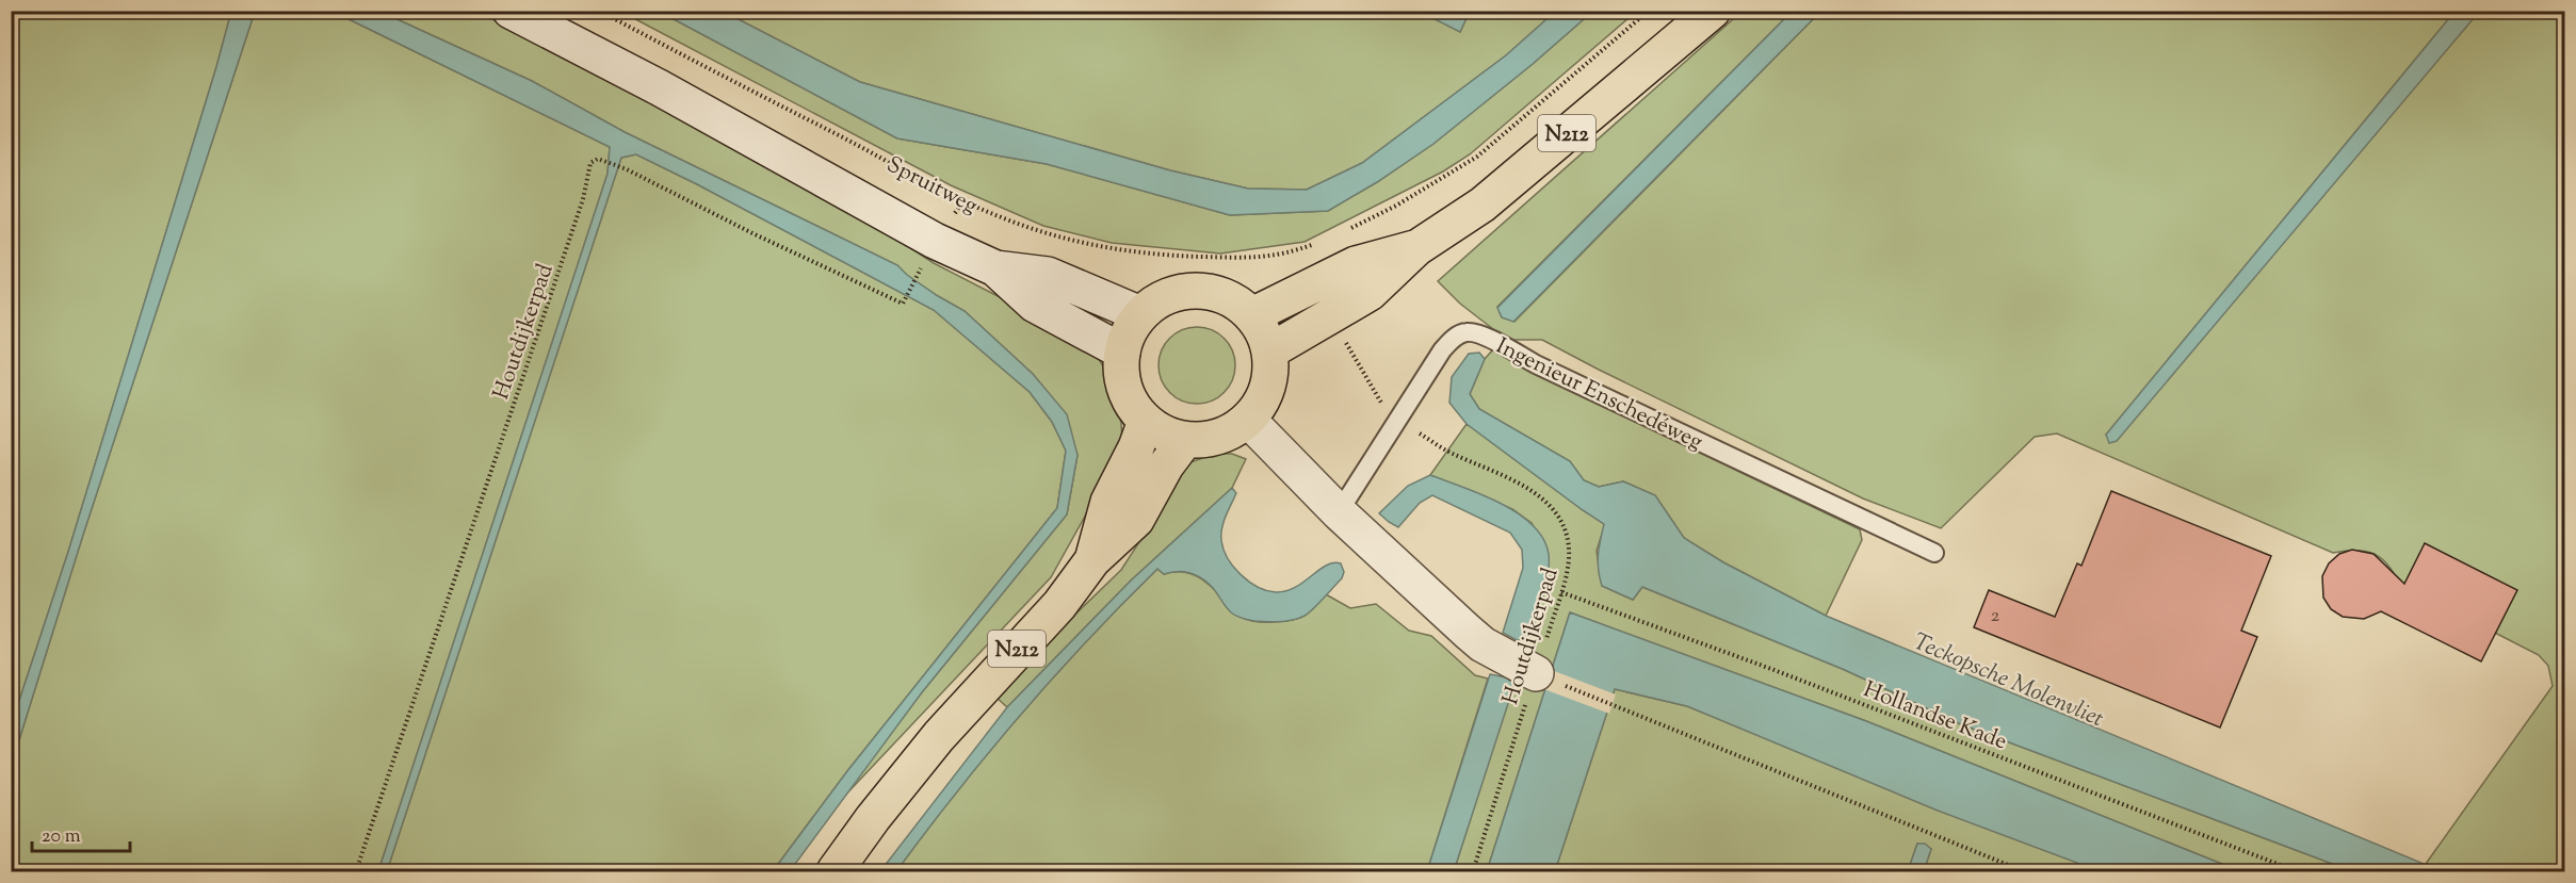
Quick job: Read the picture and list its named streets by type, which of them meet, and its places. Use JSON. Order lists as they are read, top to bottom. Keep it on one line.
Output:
{"streets":{"main road":["N212","Spruitweg"],"lane":["Ingenieur Enschedéweg"],"path":["Houtdijkerpad","Hollandse Kade"]},"crossings":[["N212","Spruitweg"],["Houtdijkerpad","Ingenieur Enschedéweg"],["Houtdijkerpad","Hollandse Kade"]],"water":["Teckopsche Molenvliet"],"house_numbers":["2"],"scale_bar":"20 m"}
